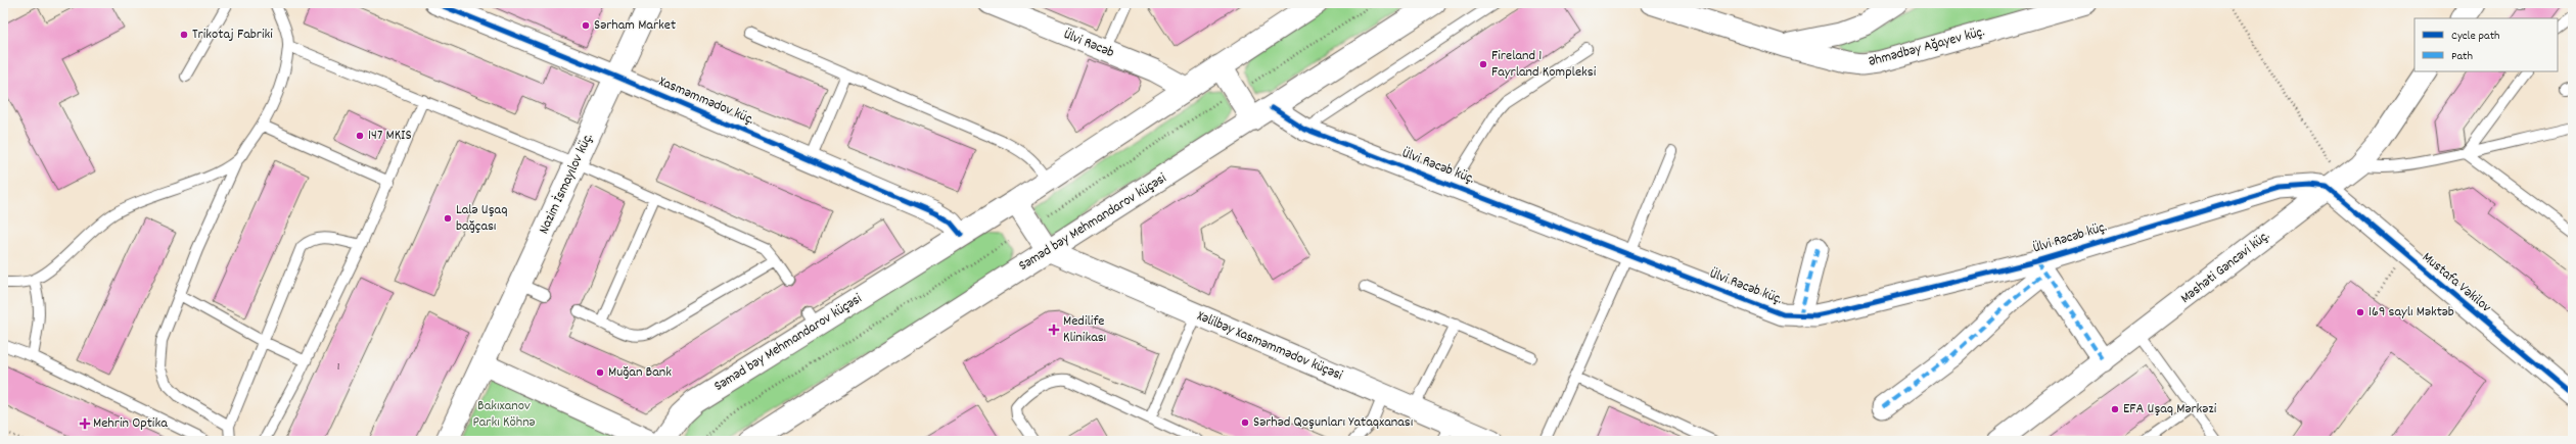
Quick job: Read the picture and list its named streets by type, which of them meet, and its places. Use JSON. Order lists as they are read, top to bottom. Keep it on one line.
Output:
{"streets":{"main road":["Nazim İsmayılov küç.","Səməd bəy Mehmandarov küçəsi"],"street":["Ülvi Rəcəb","Əhmədbəy Ağayev küç.","Xasməmmədov küç.","Ülvi Rəcəb küç.","Məshəti Gəncəvi küç.","Mustafa Vəkilov","Xəlilbəy Xasməmmədov küçəsi"]},"crossings":[["Ülvi Rəcəb","Səməd bəy Mehmandarov küçəsi"],["Xasməmmədov küç.","Nazim İsmayılov küç."],["Xasməmmədov küç.","Səməd bəy Mehmandarov küçəsi"],["Ülvi Rəcəb küç.","Səməd bəy Mehmandarov küçəsi"],["Ülvi Rəcəb küç.","Məshəti Gəncəvi küç."],["Ülvi Rəcəb küç.","Mustafa Vəkilov"],["Səməd bəy Mehmandarov küçəsi","Xəlilbəy Xasməmmədov küçəsi"],["Məshəti Gəncəvi küç.","Mustafa Vəkilov"]],"parks":["Bakıxanov Parkı Köhnə"],"places":{"other":["Sərham Market","Trikotaj Fabriki","Fireland 1 Fayrland Kompleksi","147 MKIS","Lalə Uşaq bağçası","169 saylı Məktəb","Muğan Bank","EFA Uşaq Mərkəzi","Sərhəd Qoşunları Yataqxanası"],"health":["Medilife Klinikası","Mehrin Optika"]},"house_numbers":["1"],"legend":["Cycle path","Path"]}
